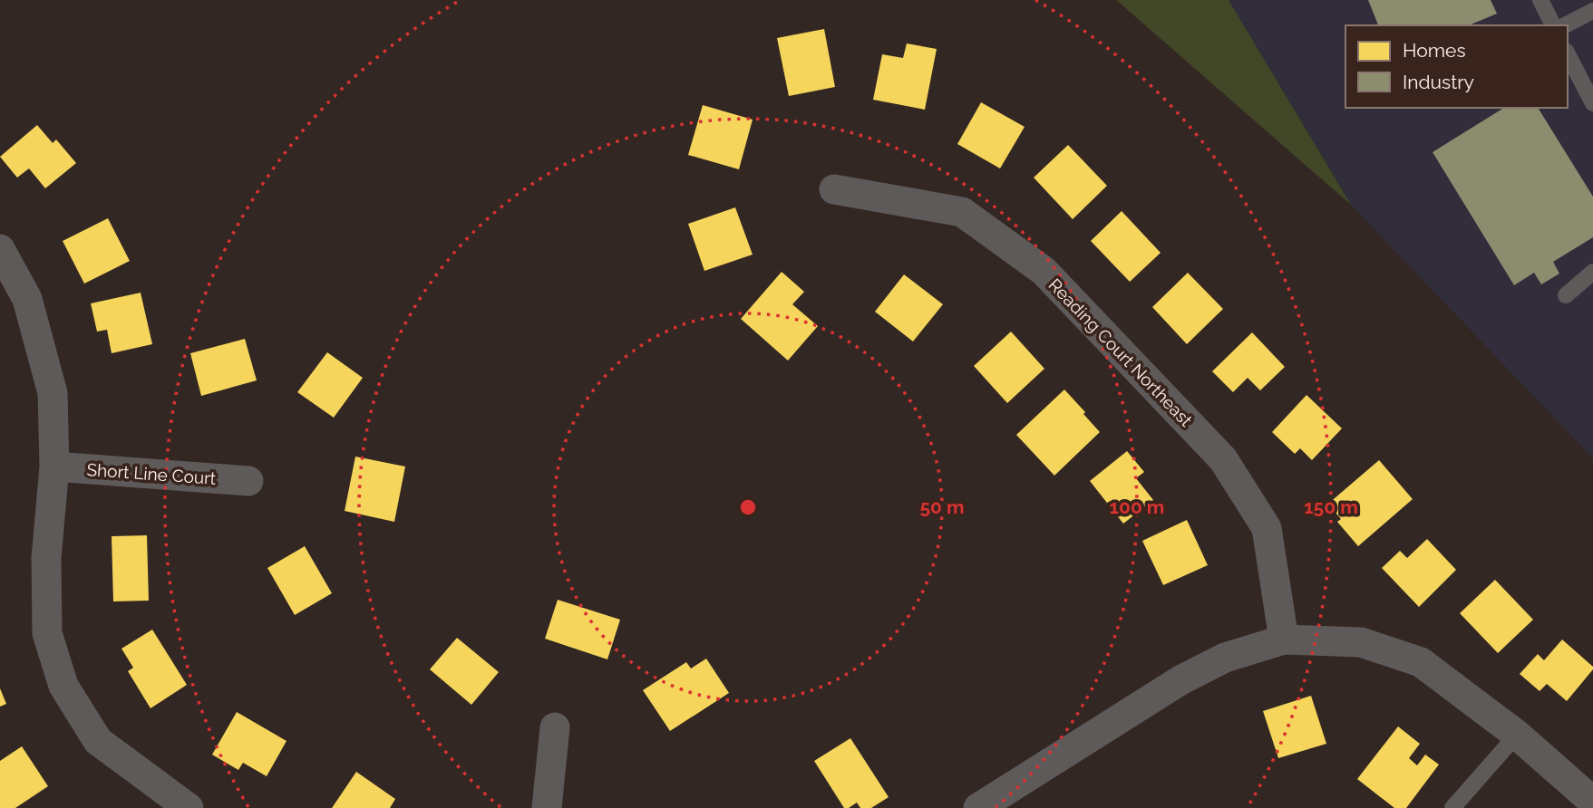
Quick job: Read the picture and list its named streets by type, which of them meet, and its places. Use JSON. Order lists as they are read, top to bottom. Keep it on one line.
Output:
{"streets":{"street":["Reading Court Northeast","Short Line Court"]},"legend":["Homes","Industry"],"rings":["50 m","100 m","150 m"]}
